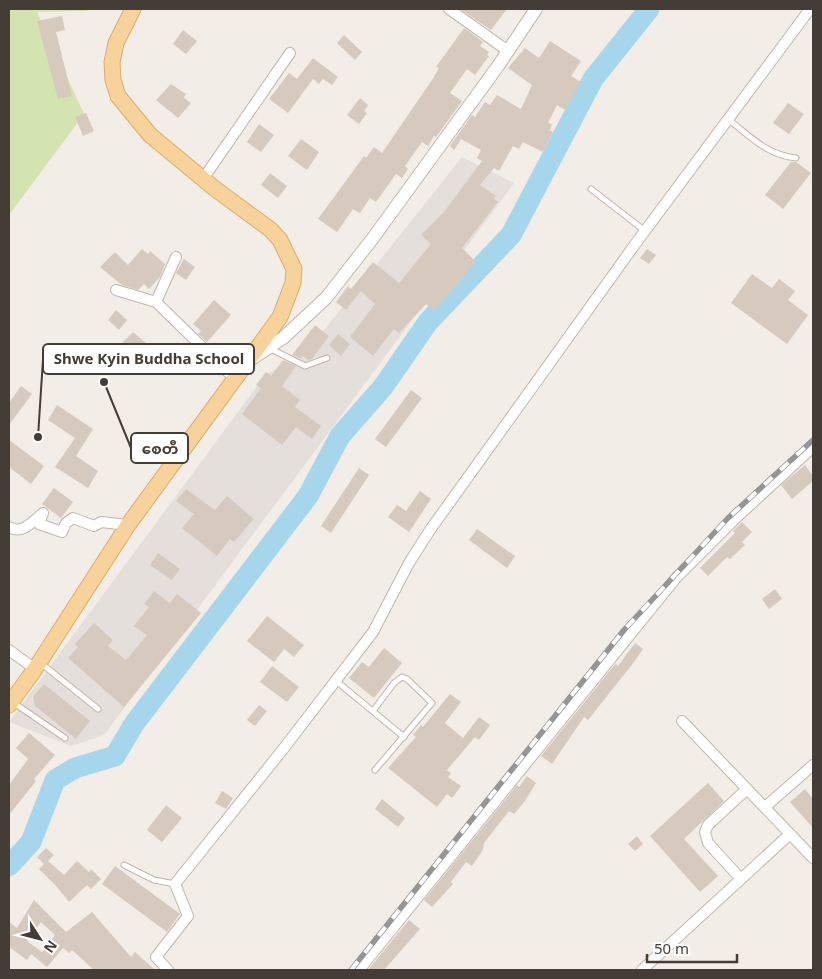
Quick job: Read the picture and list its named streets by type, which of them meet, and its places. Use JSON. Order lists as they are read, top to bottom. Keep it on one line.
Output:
{"places":["စေတီ","Shwe Kyin Buddha School"],"scale_bar":"50 m","north":"bottom right"}
